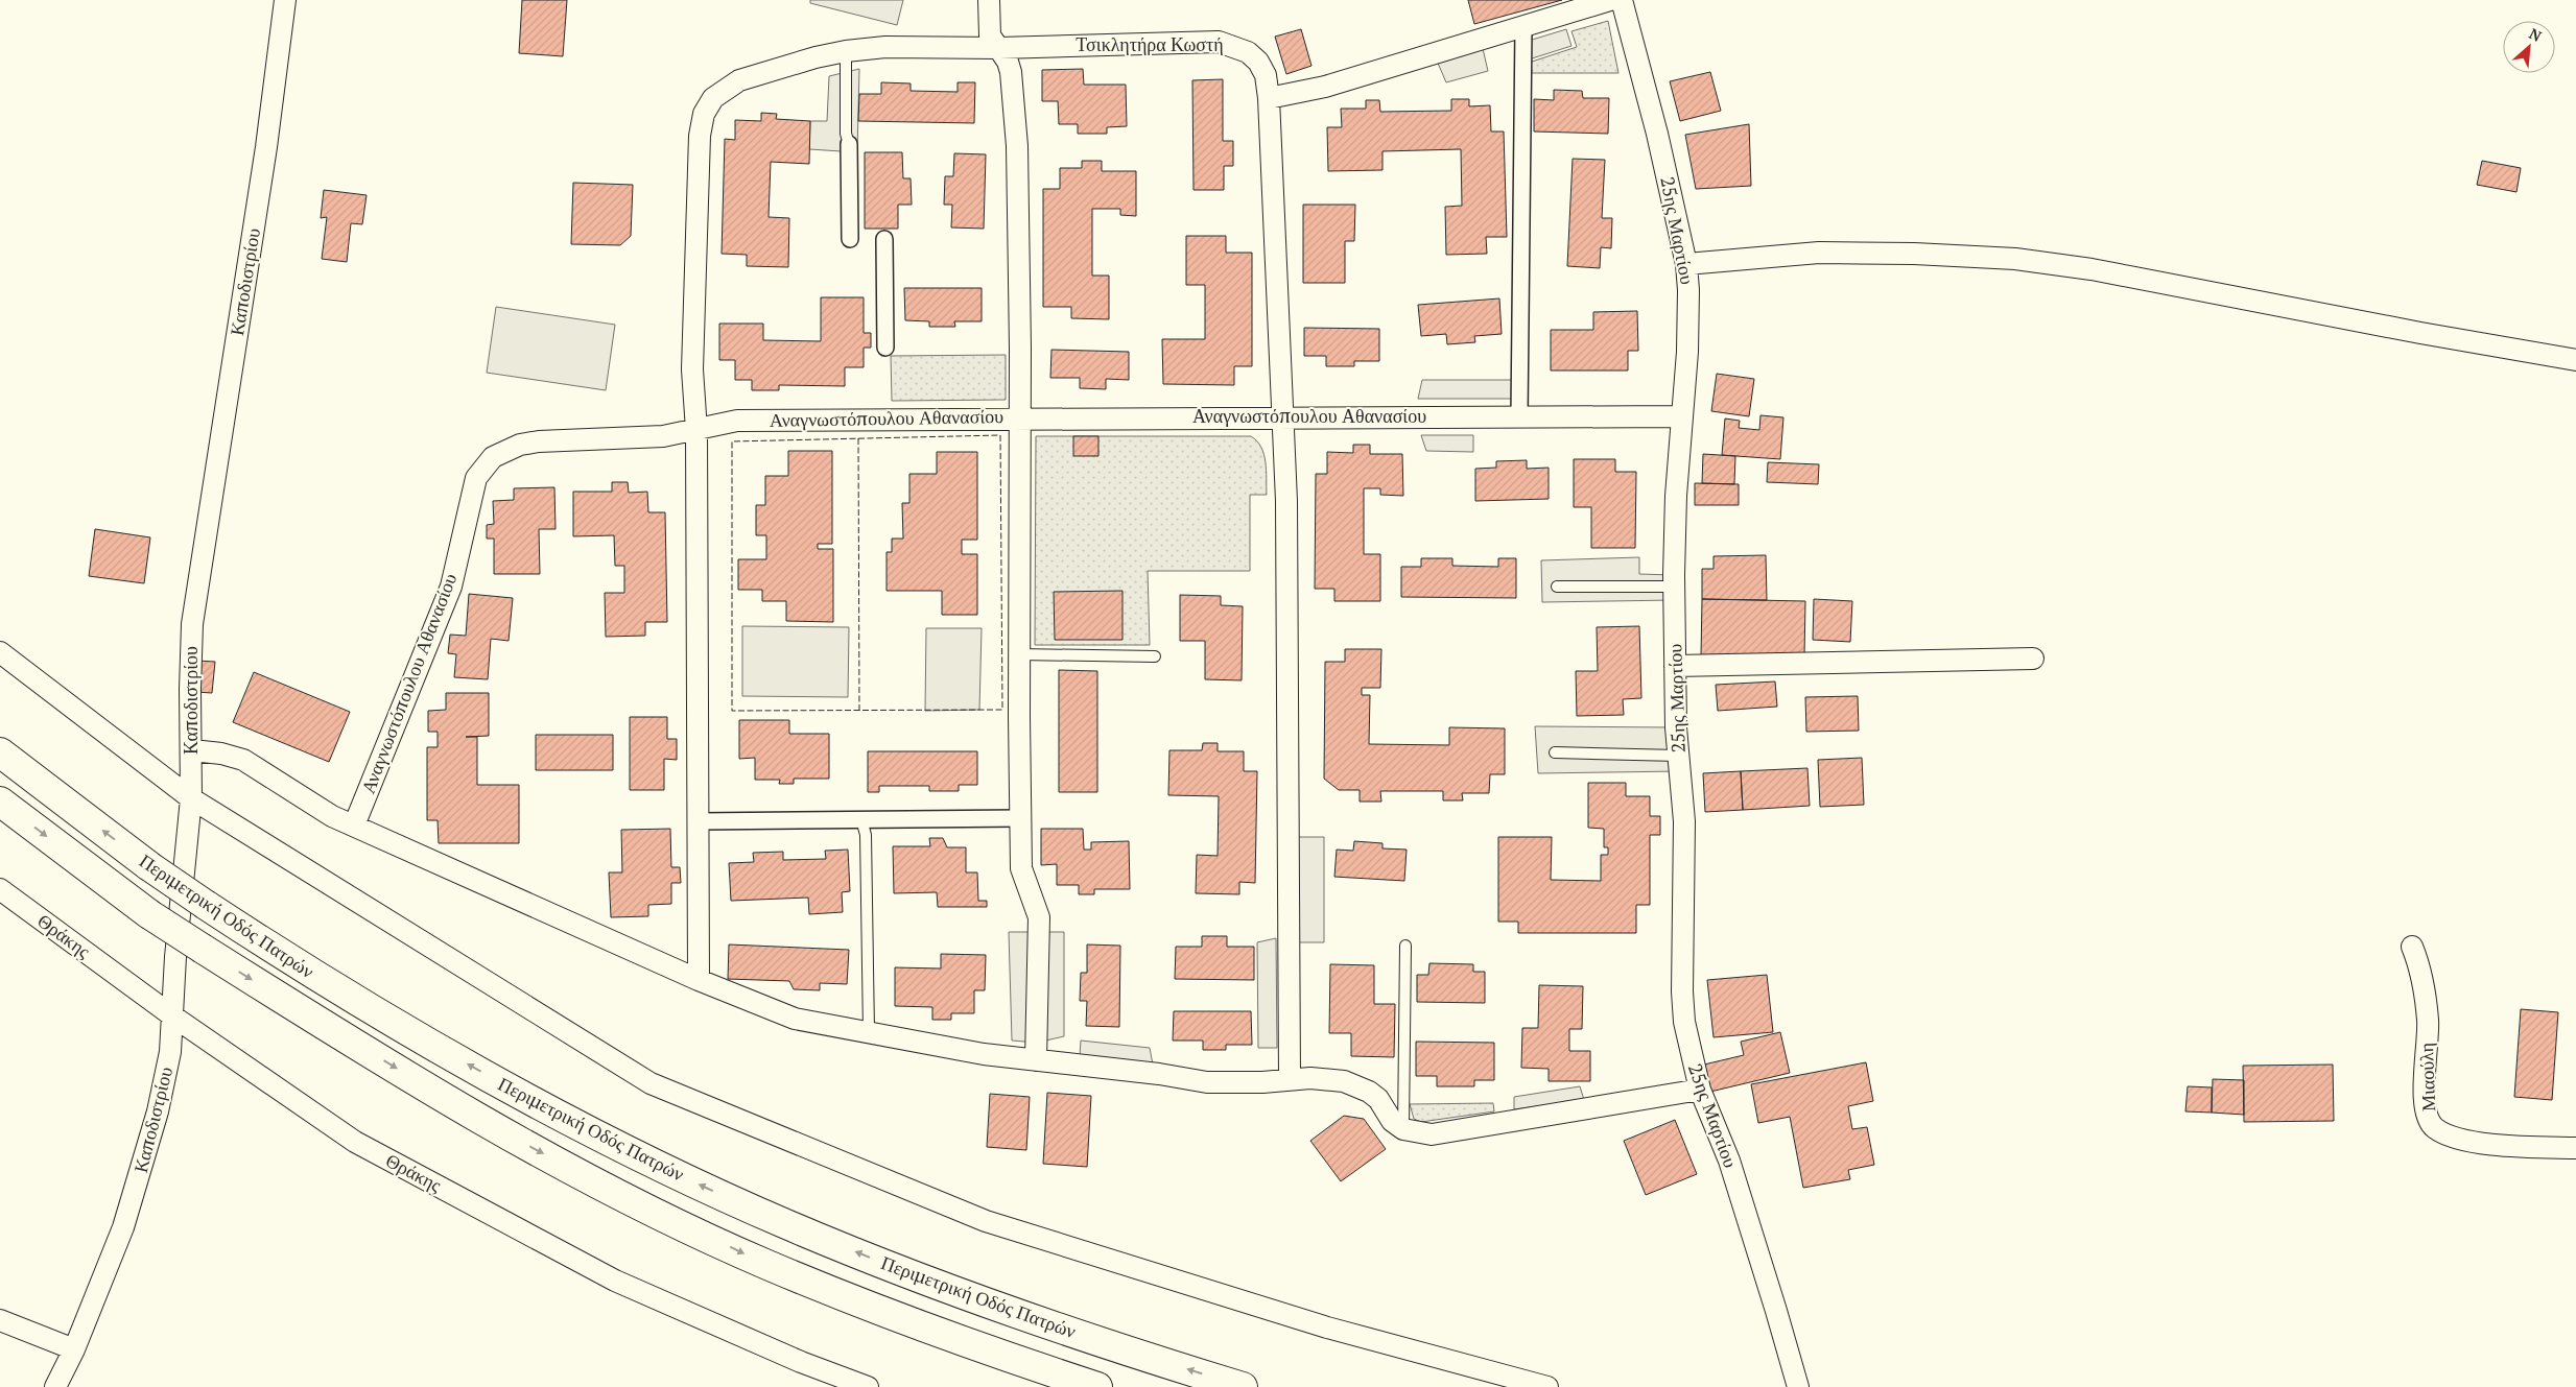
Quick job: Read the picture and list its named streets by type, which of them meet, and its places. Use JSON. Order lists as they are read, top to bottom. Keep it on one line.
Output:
{"streets":{"highway":["Περιμετρική Οδός Πατρών"],"street":["Τσικλητήρα Κωστή","25ης Μαρτίου","Καποδιστρίου","Αναγνωστόπουλου Αθανασίου","Θράκης","Μιαούλη"]},"crossings":[["Τσικλητήρα Κωστή","Αναγνωστόπουλου Αθανασίου"],["25ης Μαρτίου","Αναγνωστόπουλου Αθανασίου"],["Καποδιστρίου","Θράκης"]],"north":"top right"}
